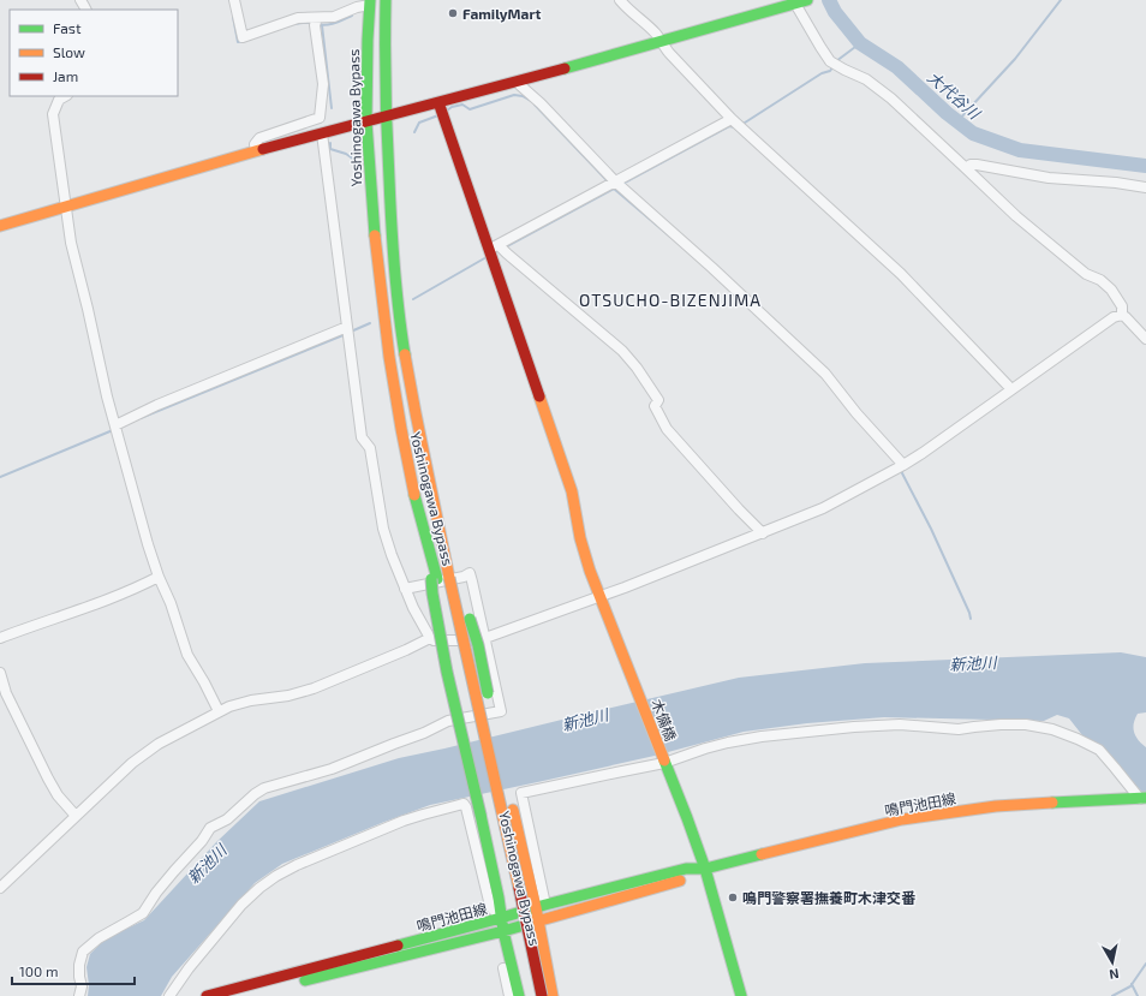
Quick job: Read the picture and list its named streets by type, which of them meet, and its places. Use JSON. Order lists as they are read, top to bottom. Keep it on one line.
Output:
{"streets":{"main road":["Yoshinogawa Bypass","木備橋","鳴門池田線"]},"crossings":[["木備橋","鳴門池田線"]],"districts":["OTSUCHO-BIZENJIMA"],"water":["大代谷川","新池川"],"places":["FamilyMart","鳴門警察署撫養町木津交番"],"legend":["Fast","Slow","Jam"],"scale_bar":"100 m","north":"bottom"}
